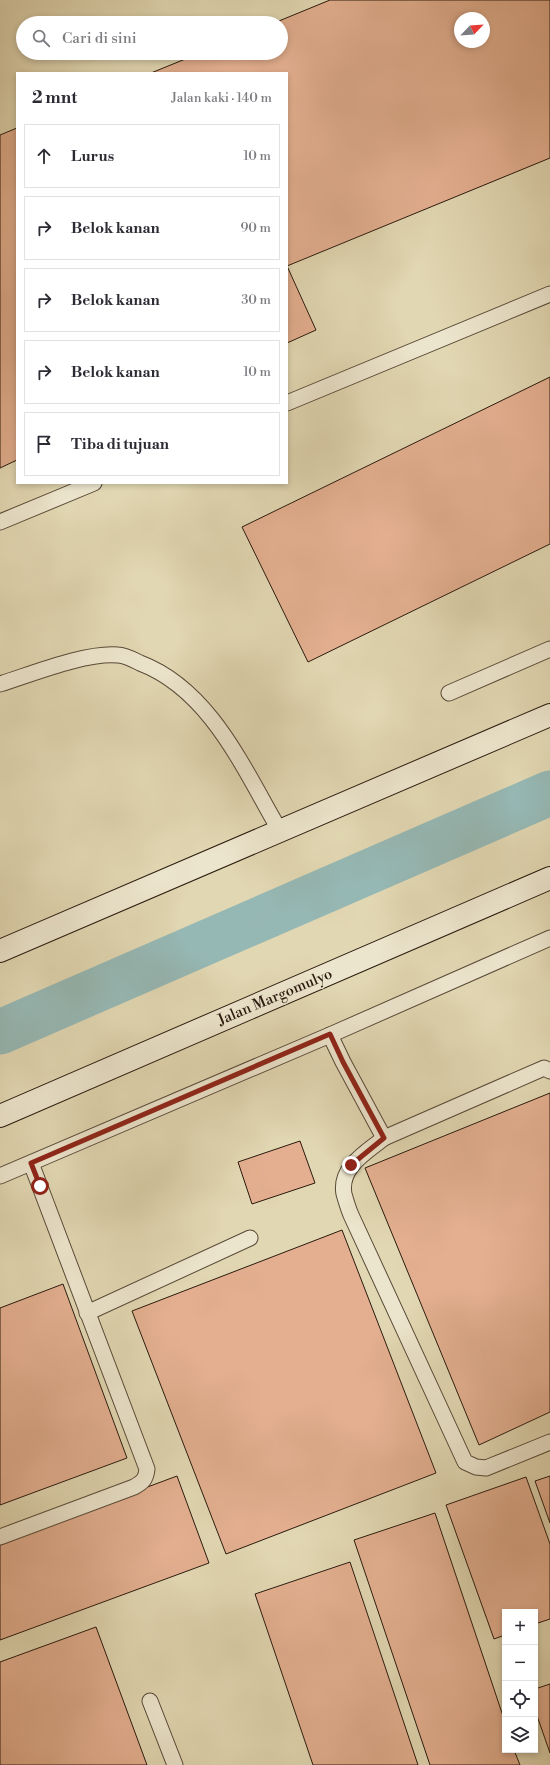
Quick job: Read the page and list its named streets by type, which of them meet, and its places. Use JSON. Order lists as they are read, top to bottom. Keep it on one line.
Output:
{"streets":{"main road":["Jalan Margomulyo"]},"north":"top right","page":{"search":"Cari di sini","heading":["2 mnt","Jalan kaki · 140 m"],"list":[["Lurus","10 m"],["Belok kanan","90 m"],["Belok kanan","30 m"],["Belok kanan","10 m"],"Tiba di tujuan"],"map_buttons":["+","−"]}}
